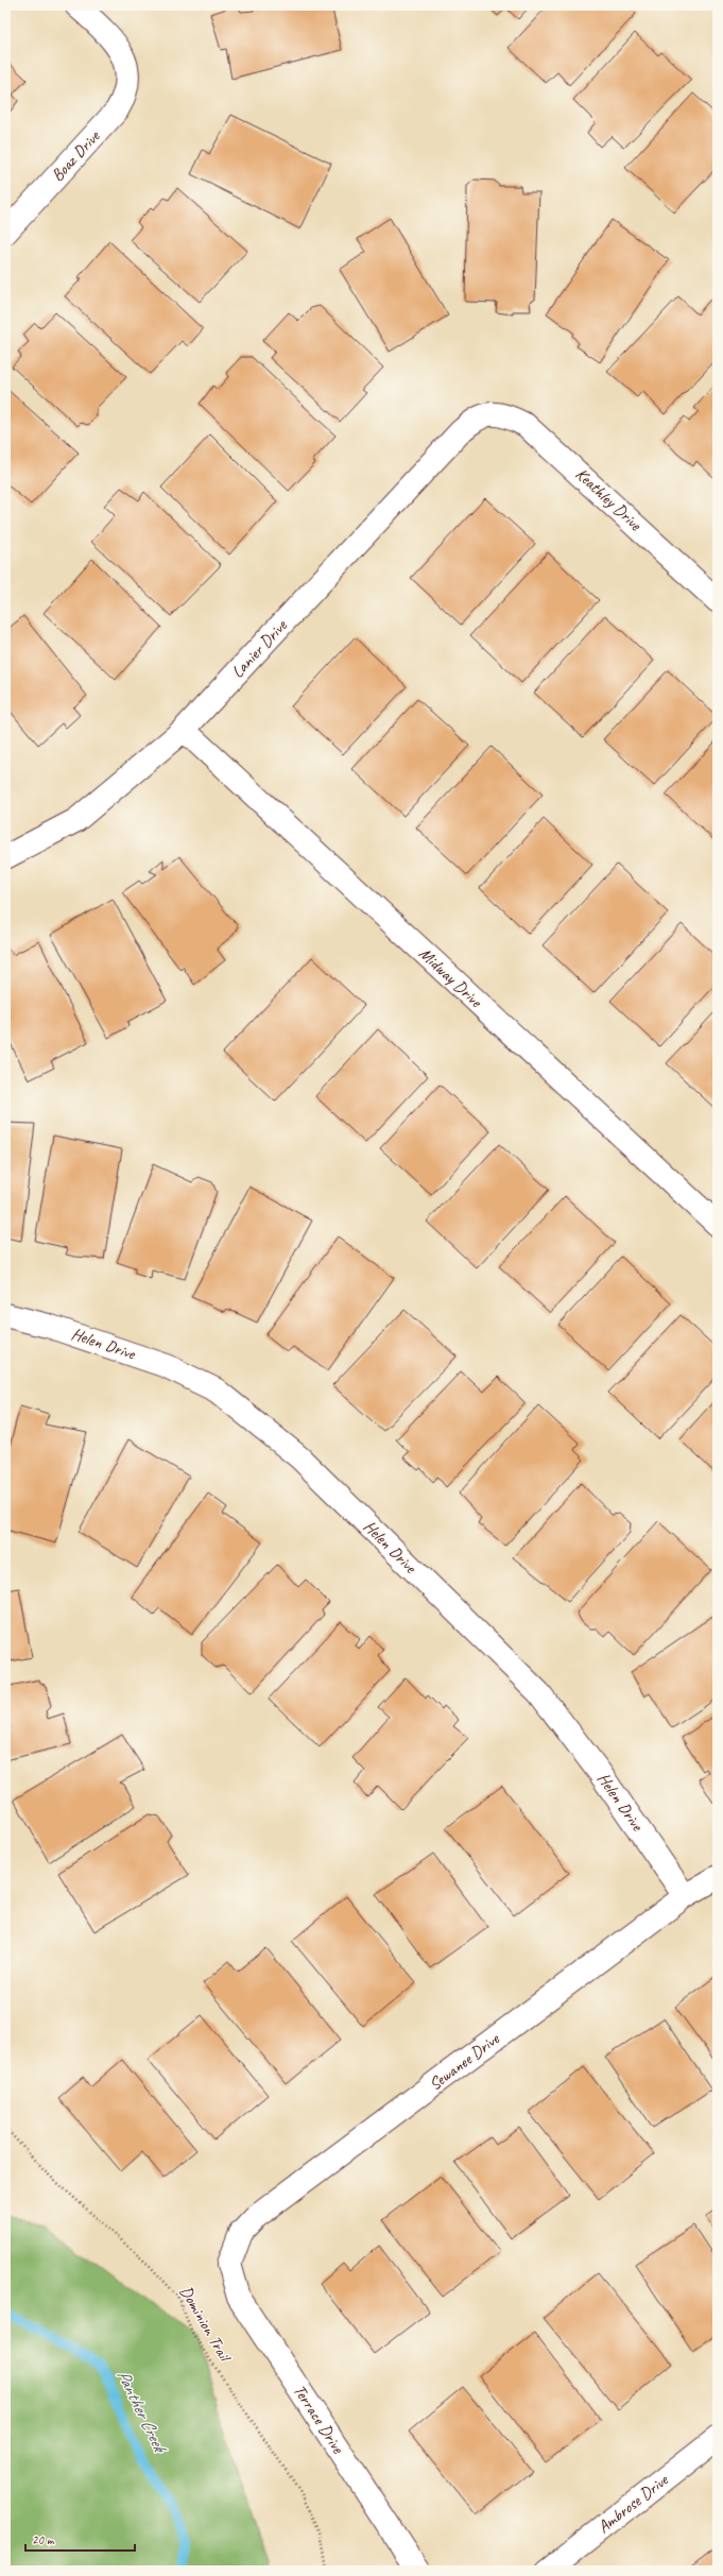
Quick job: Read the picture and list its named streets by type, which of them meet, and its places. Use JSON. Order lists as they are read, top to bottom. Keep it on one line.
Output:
{"streets":{"street":["Boaz Drive","Keathley Drive","Lanier Drive","Midway Drive","Helen Drive","Sewanee Drive","Terrace Drive","Ambrose Drive"],"path":["Dominion Trail"]},"crossings":[["Keathley Drive","Lanier Drive"],["Lanier Drive","Midway Drive"],["Helen Drive","Sewanee Drive"],["Sewanee Drive","Terrace Drive"]],"water":["Panther Creek"],"scale_bar":"20 m"}
